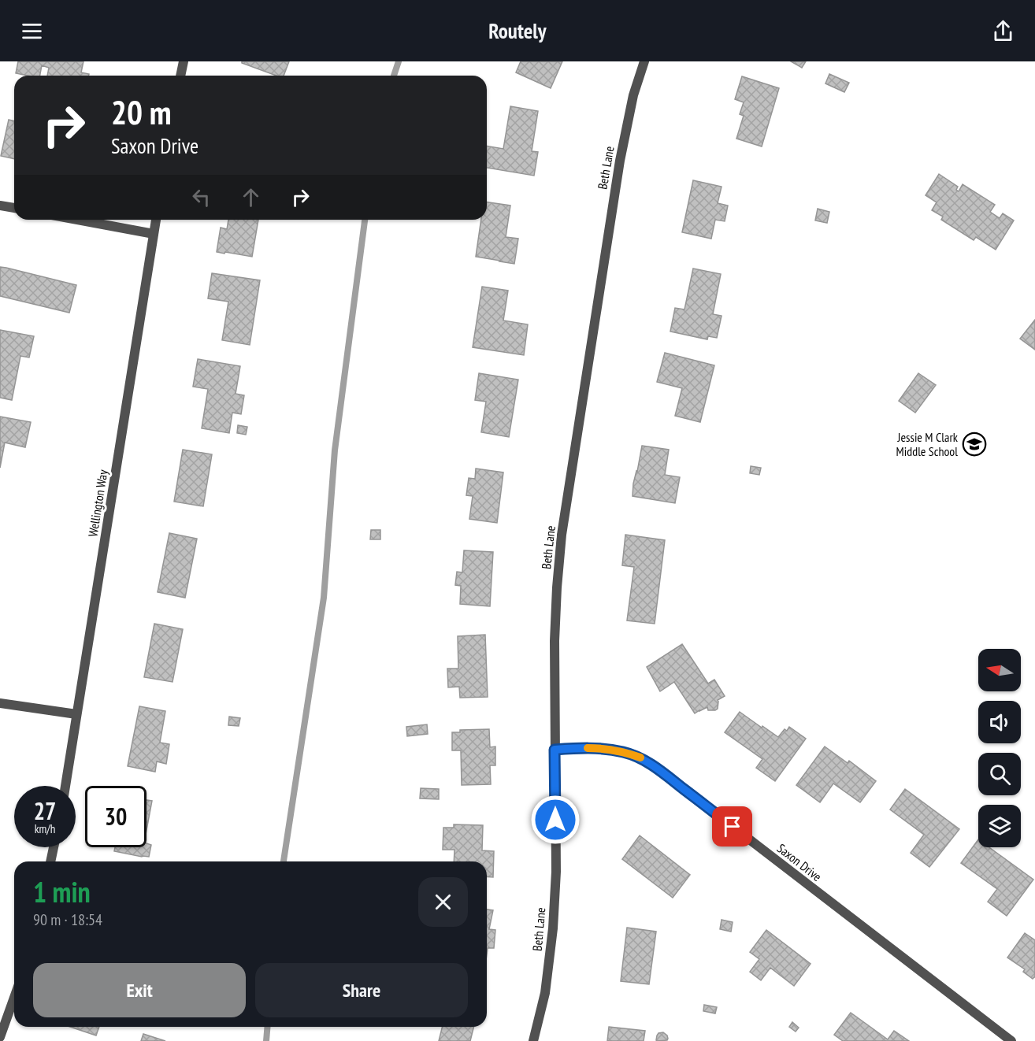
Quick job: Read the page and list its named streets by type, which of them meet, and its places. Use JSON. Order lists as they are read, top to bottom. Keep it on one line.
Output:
{"streets":{"street":["Beth Lane","Wellington Way","Saxon Drive"]},"crossings":[["Beth Lane","Saxon Drive"]],"places":{"school or university":["Jessie M Clark Middle School"]},"north":"left","page":{"header":"Routely","turn":["20 m","Saxon Drive"],"speed":"27 km/h","limit":"30","heading":["1 min","90 m · 18:54"],"buttons":["Exit","Share"]}}
